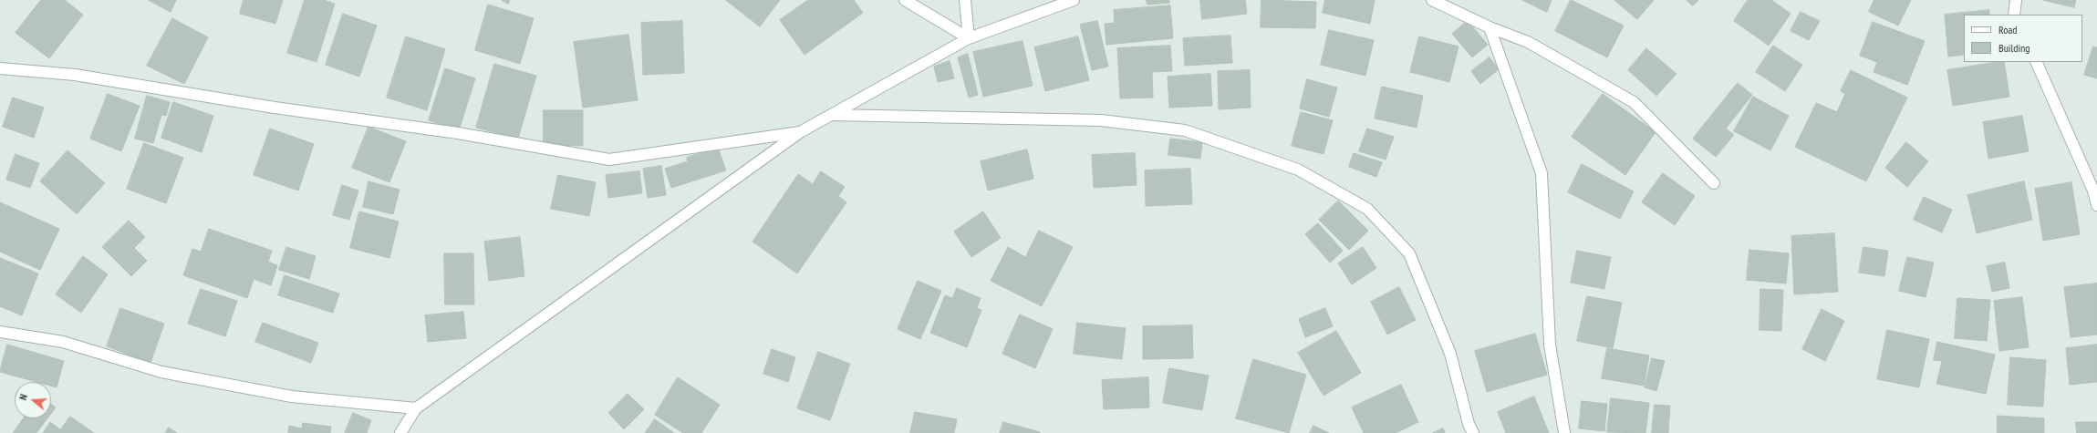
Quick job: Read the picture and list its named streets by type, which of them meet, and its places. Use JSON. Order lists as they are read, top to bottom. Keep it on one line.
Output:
{"legend":["Road","Building"],"north":"left"}
